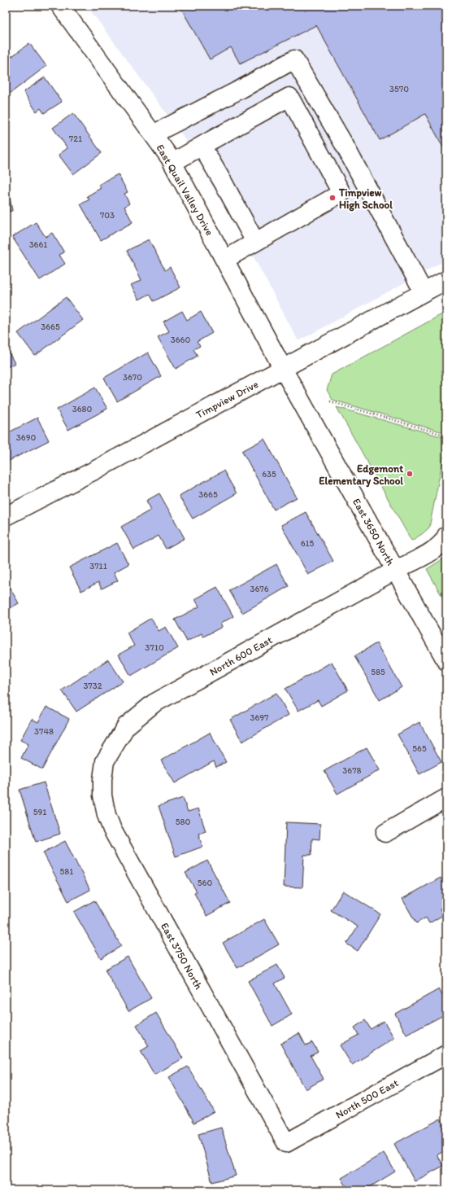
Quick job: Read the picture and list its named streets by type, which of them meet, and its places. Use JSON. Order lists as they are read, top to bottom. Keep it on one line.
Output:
{"streets":{"street":["East Quail Valley Drive","Timpview Drive","East 3650 North","North 600 East","East 3750 North","North 500 East"]},"crossings":[["East Quail Valley Drive","Timpview Drive"],["East Quail Valley Drive","East 3650 North"],["Timpview Drive","East 3650 North"],["East 3650 North","North 600 East"],["North 600 East","East 3750 North"],["East 3750 North","North 500 East"]],"places":["Timpview High School","Edgemont Elementary School"],"house_numbers":["3570","721","703","3661","3665","3660","3670","3680","3690","635","3665","615","3711","3676","3710","585","3732","3697","3748","565","3678","591","580","581","560"]}
